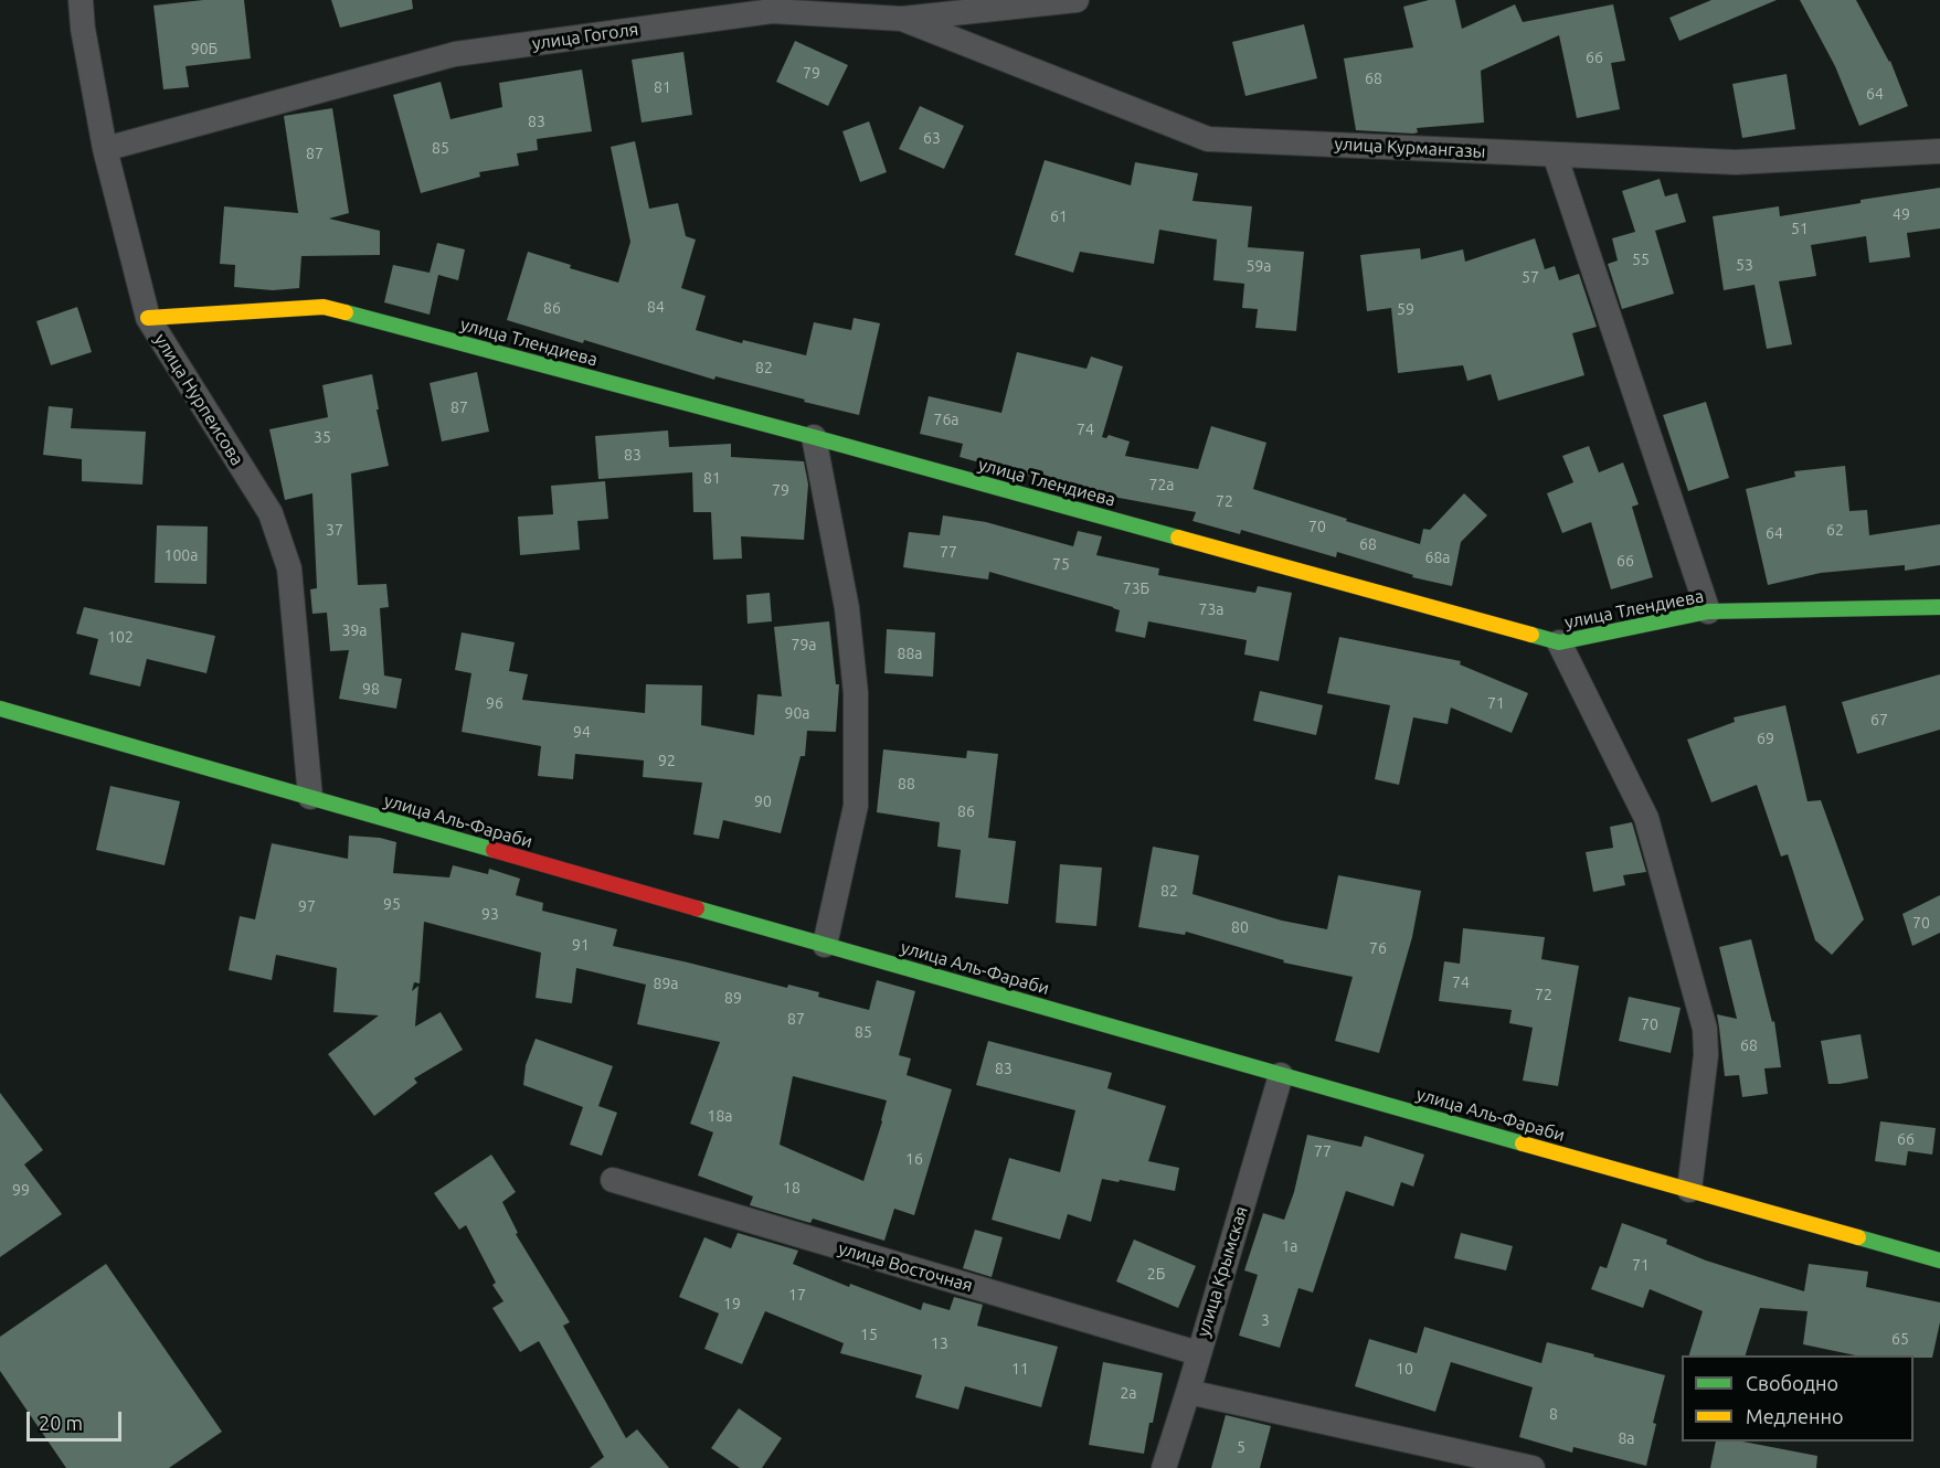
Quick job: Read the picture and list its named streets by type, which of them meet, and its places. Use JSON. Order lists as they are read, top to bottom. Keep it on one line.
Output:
{"streets":{"main road":["улица Тлендиева","улица Аль-Фараби"],"street":["улица Гоголя","улица Курмангазы","улица Нурпеисова","улица Восточная","улица Крымская"]},"crossings":[["улица Гоголя","улица Курмангазы"],["улица Гоголя","улица Нурпеисова"],["улица Тлендиева","улица Нурпеисова"],["улица Нурпеисова","улица Аль-Фараби"],["улица Аль-Фараби","улица Крымская"],["улица Восточная","улица Крымская"]],"house_numbers":["90Б","66","79","68","81","64","83","63","85","87","49","61","51","55","53","59а","57","84","86","59","82","87","76а","74","35","83","81","72а","79","72","70","37","62","64","68","77","100а","68а","66","75","73Б","73а","39а","102","79а","88а","98","96","71","90а","67","94","69","92","88","90","86","82","95","97","93","70","80","91","76","74","89а","72","89","87","70","85","68","83","18а","66","77","16","18","99","1а","71","2Б","17","19","3","15","65","13","11","10","2а","8","8а","5"],"legend":["Свободно","Медленно"],"scale_bar":"20 m"}
